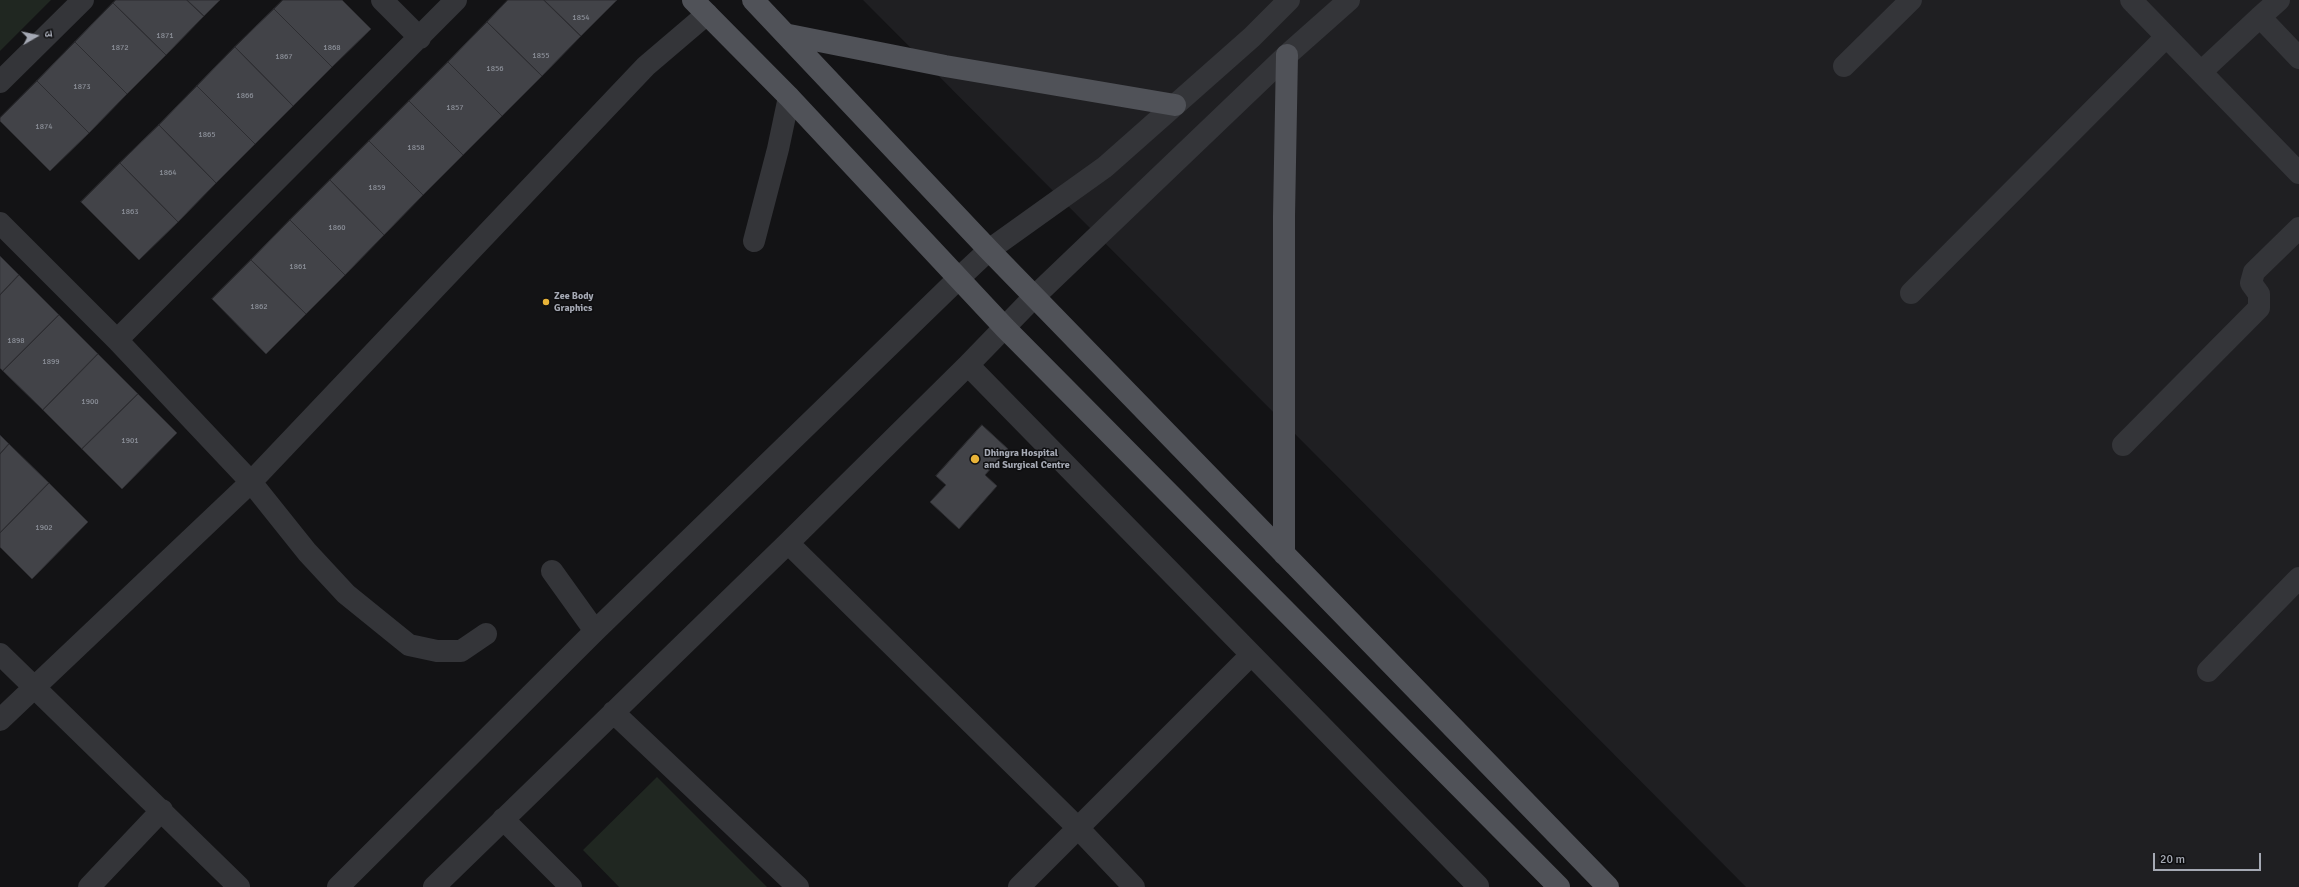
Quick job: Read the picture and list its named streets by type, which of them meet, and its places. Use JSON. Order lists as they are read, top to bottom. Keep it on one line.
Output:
{"places":["Zee Body Graphics","Dhingra Hospital and Surgical Centre"],"house_numbers":["1854","1871","1872","1868","1855","1867","1856","1873","1866","1857","1874","1865","1858","1864","1859","1863","1860","1861","1862","1898","1899","1900","1901","1902"],"scale_bar":"20 m","north":"right"}
